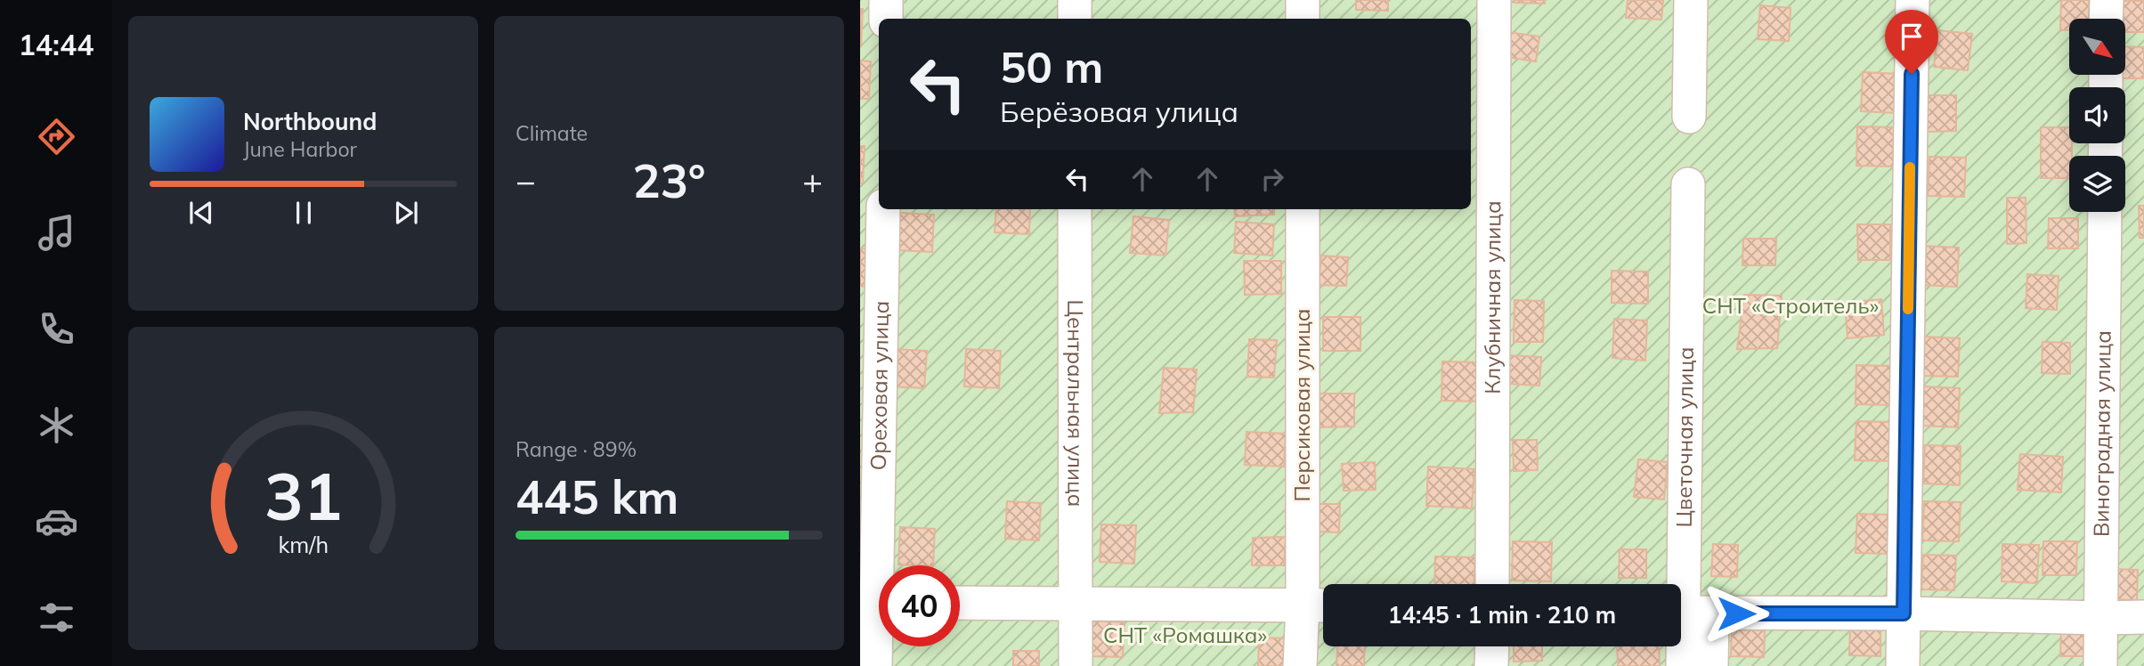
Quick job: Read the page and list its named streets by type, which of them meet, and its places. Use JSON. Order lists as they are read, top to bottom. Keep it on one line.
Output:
{"streets":{"street":["Клубничная улица","Ореховая улица","Центральная улица","Персиковая улица","Виноградная улица","Цветочная улица"]},"parks":["СНТ «Строитель»","СНТ «Ромашка»"],"north":"bottom right","page":{"tabs":"14:44","tile":["Climate",["Range · 89%","445 km"]],"turn":["50 m","Берёзовая улица"],"song":["Northbound","June Harbor"],"heat":["−","23°","+"],"limit":"40","trip":"14:45 · 1 min · 210 m","gauge":["31","km/h"]}}
